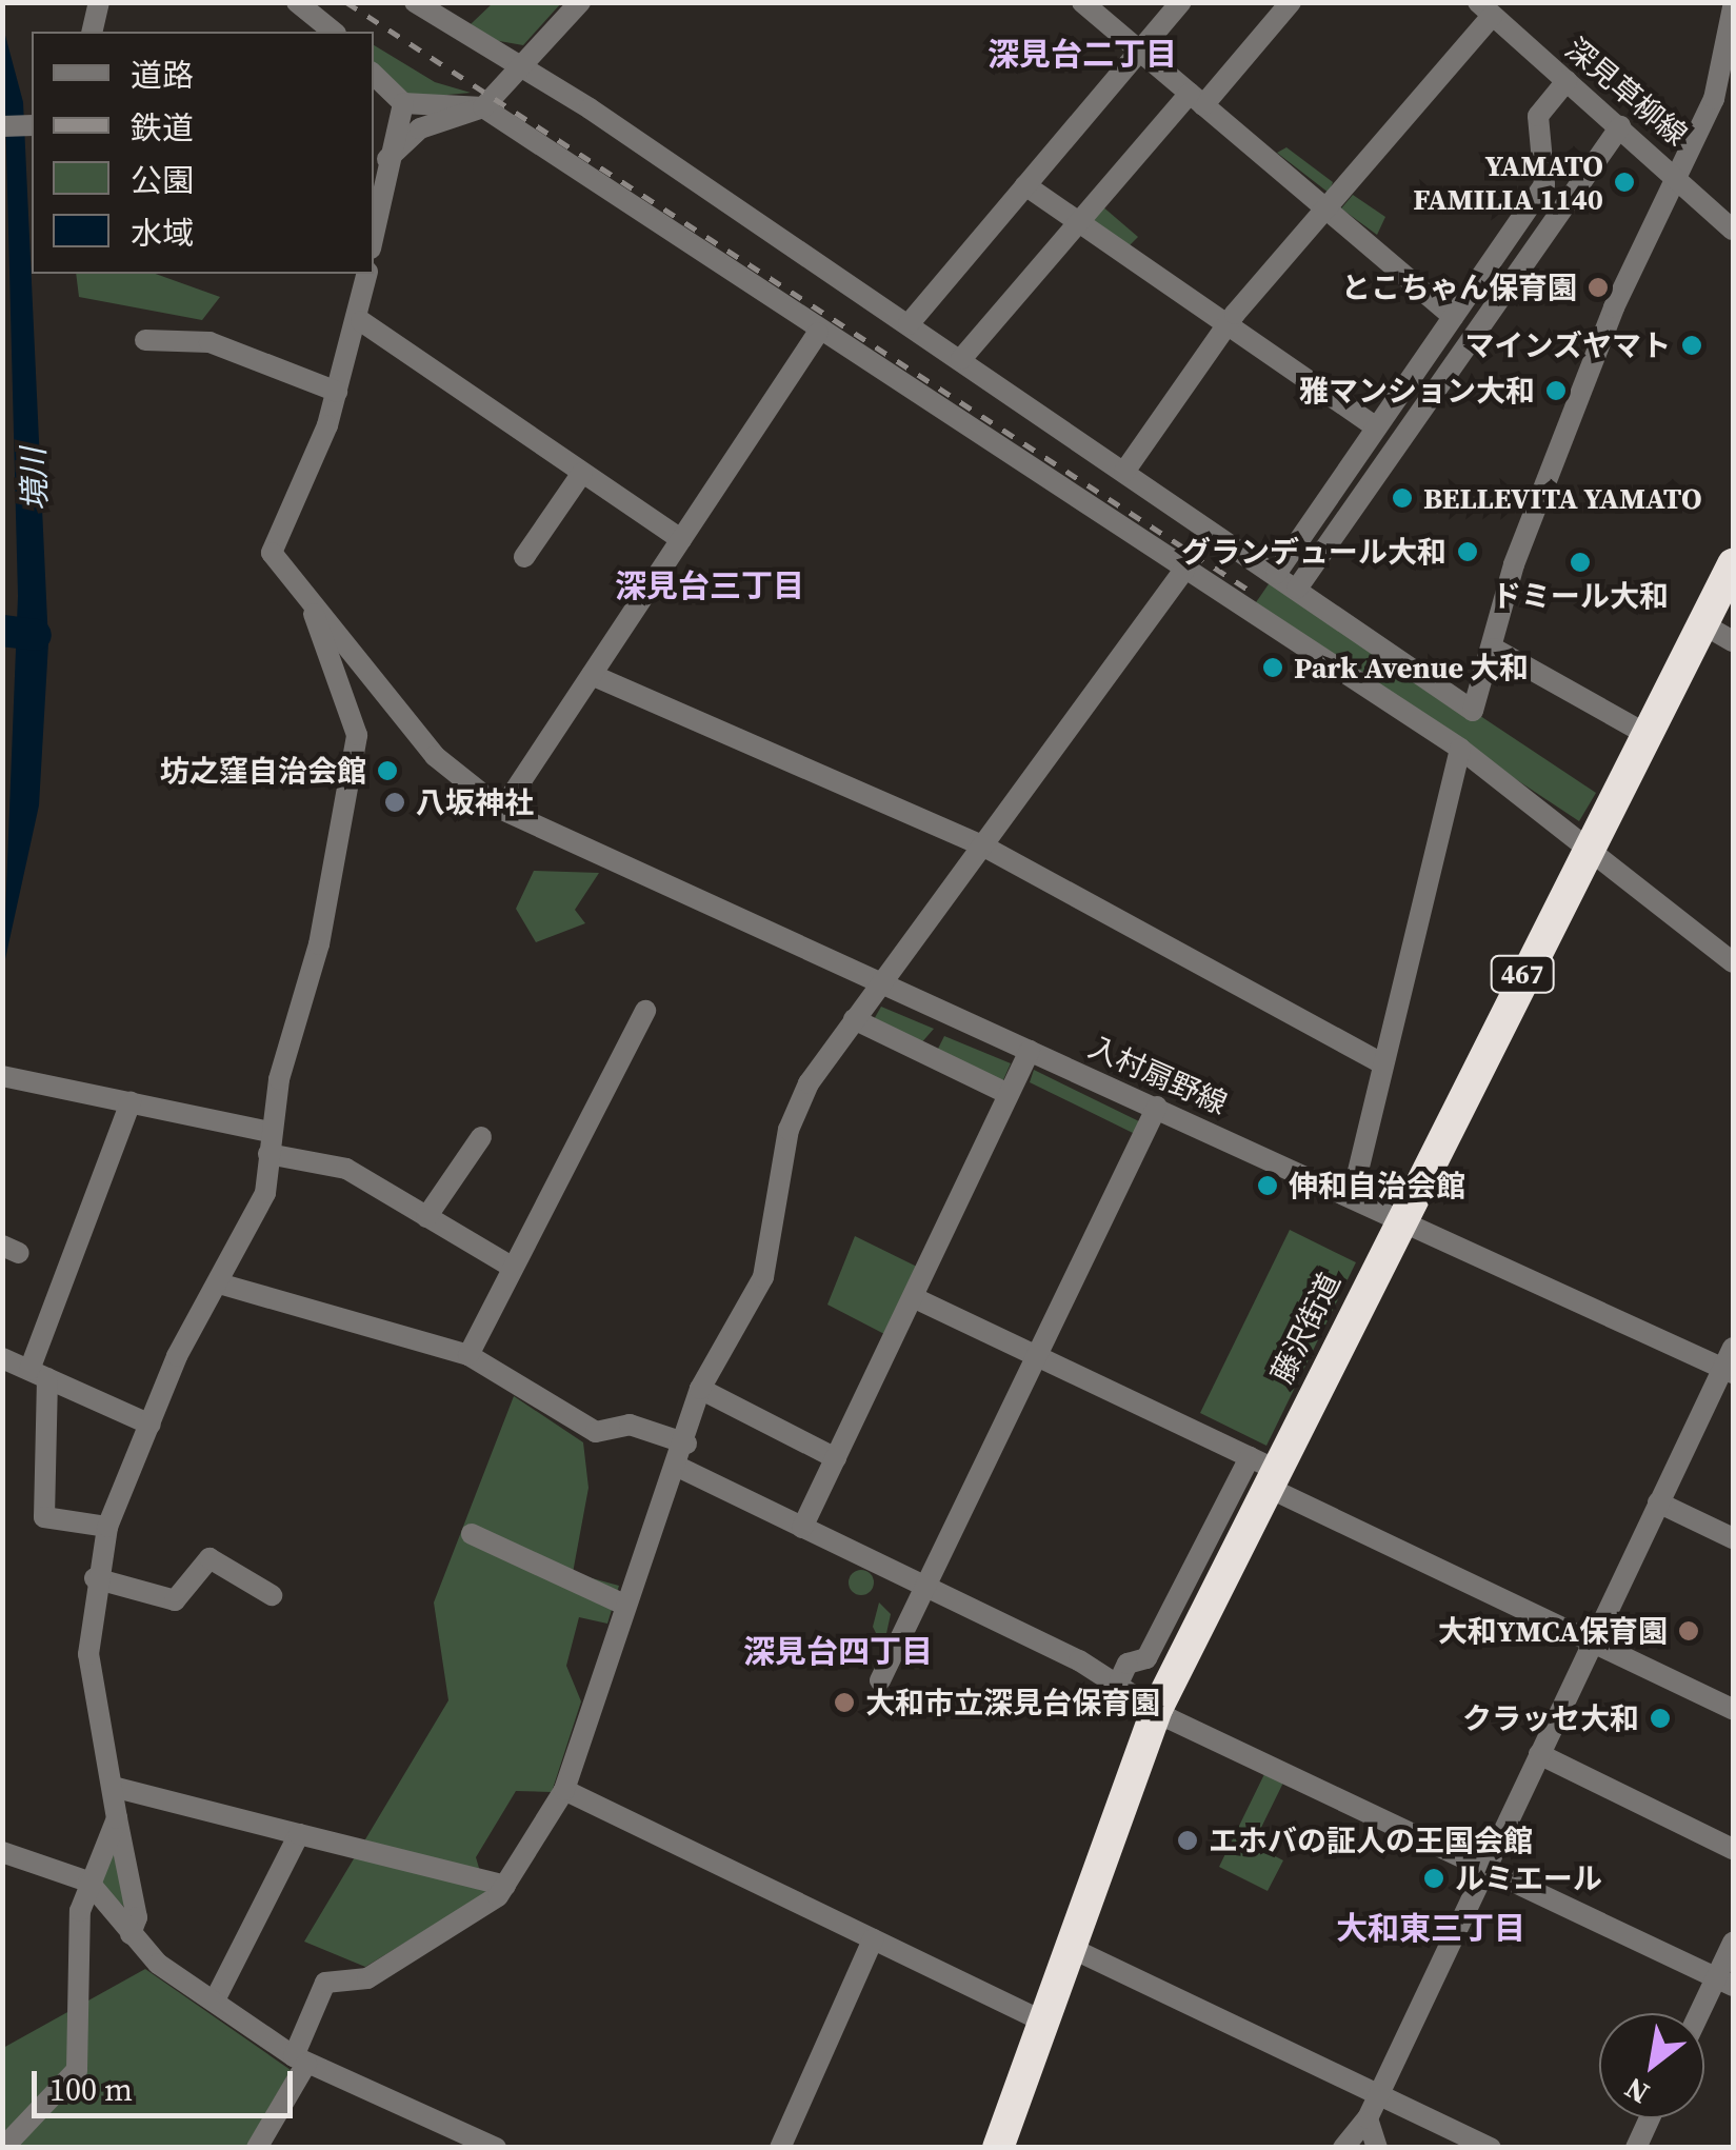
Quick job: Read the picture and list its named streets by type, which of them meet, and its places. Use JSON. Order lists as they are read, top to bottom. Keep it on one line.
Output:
{"streets":{"highway":["467","藤沢街道"],"street":["深見草柳線","入村扇野線"]},"crossings":[["入村扇野線","藤沢街道"]],"districts":["深見台二丁目","深見台三丁目","深見台四丁目","大和東三丁目"],"water":["境川"],"places":["YAMATO FAMILIA 1140","とこちゃん保育園","マインズヤマト","雅マンション大和","BELLEVITA YAMATO","グランデュール大和","ドミール大和","Park Avenue 大和","坊之窪自治会館","八坂神社","伸和自治会館","大和YMCA保育園","大和市立深見台保育園","クラッセ大和","エホバの証人の王国会館","ルミエール"],"legend":["道路","鉄道","公園","水域"],"scale_bar":"100 m","north":"bottom left"}
